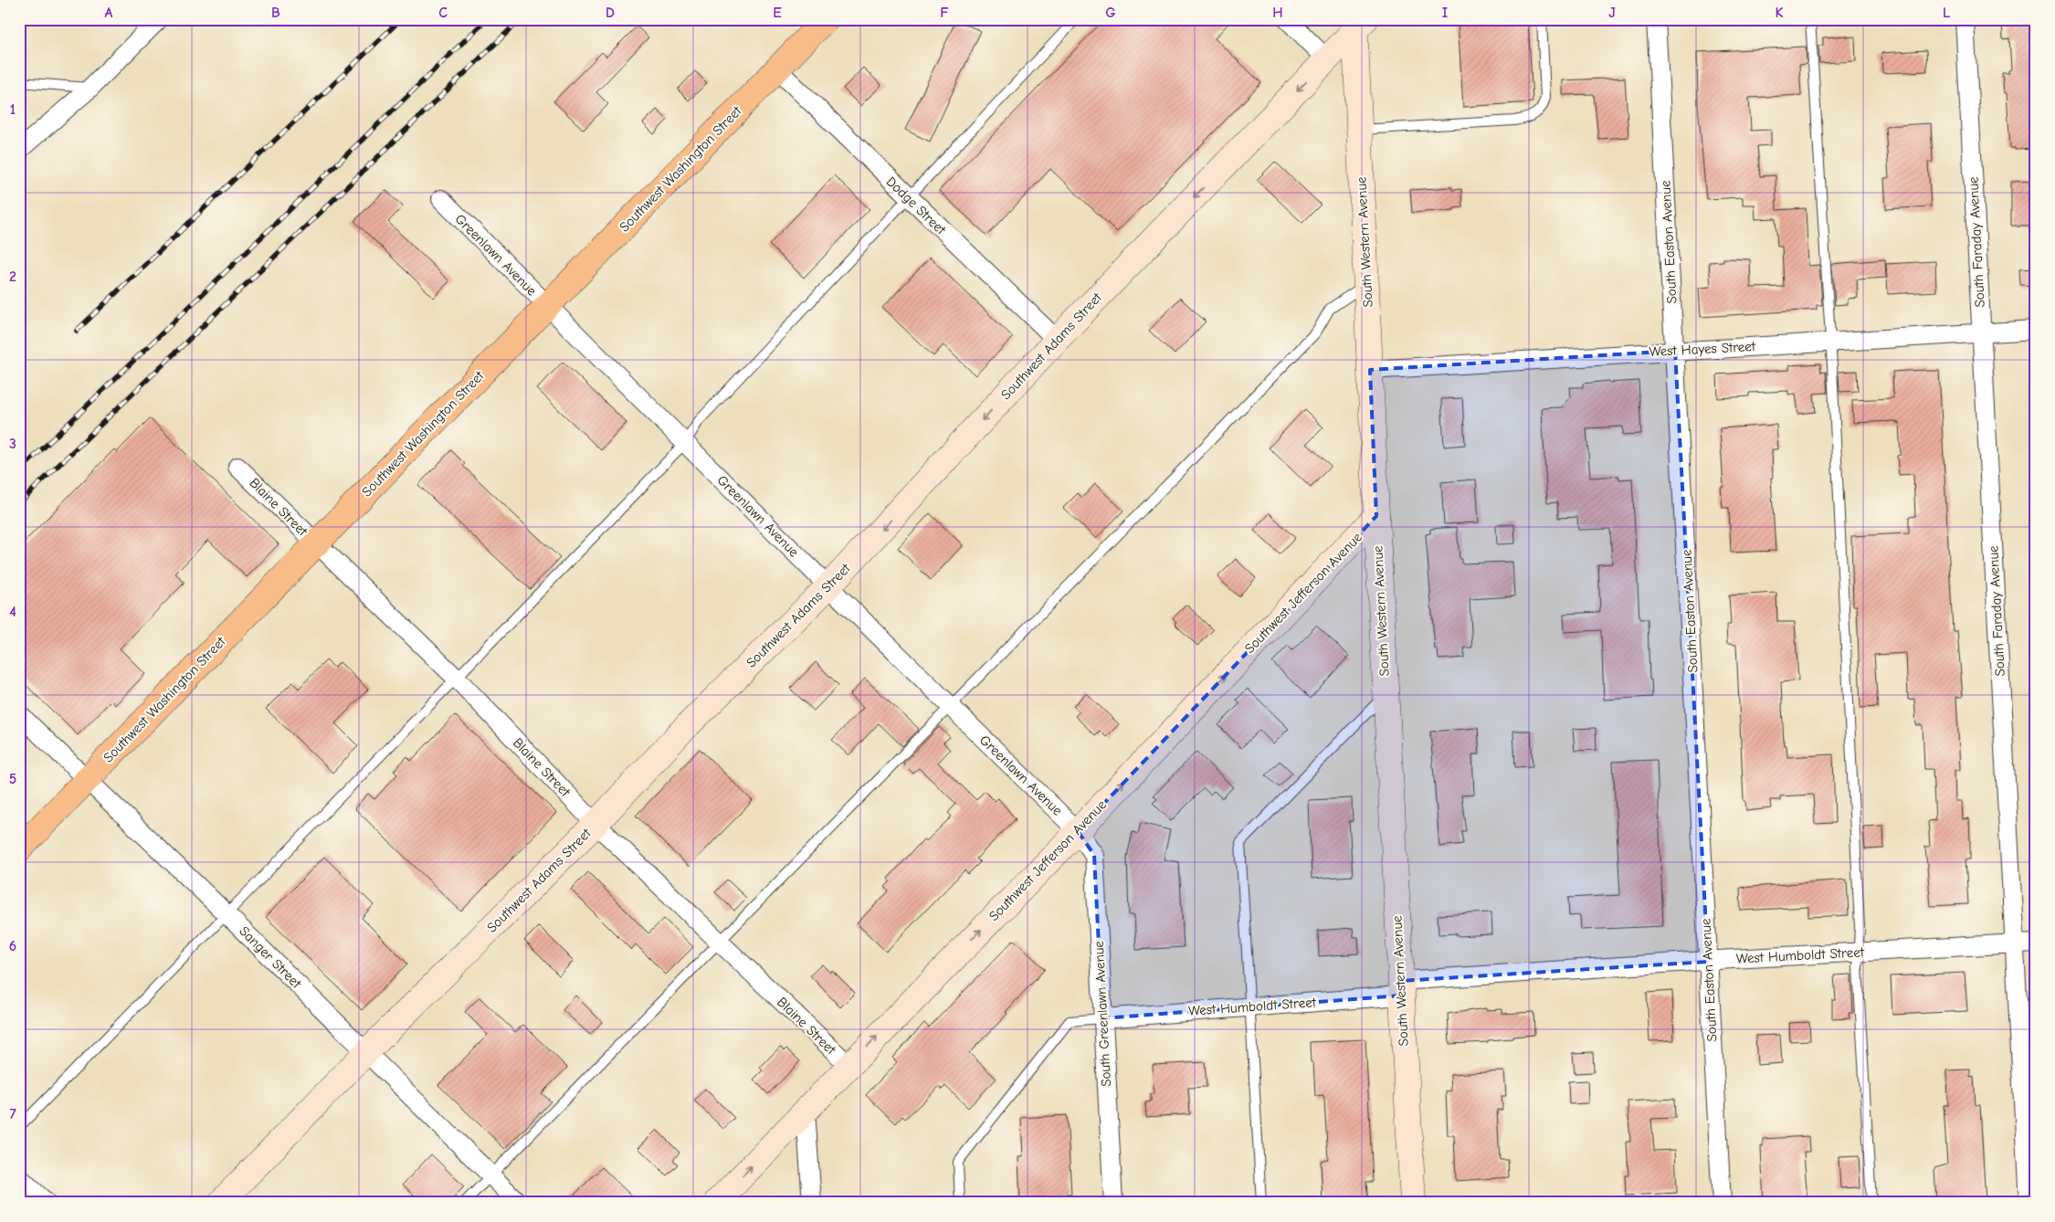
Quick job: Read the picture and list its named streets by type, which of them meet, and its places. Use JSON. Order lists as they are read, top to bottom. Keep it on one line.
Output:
{"streets":{"main road":["Southwest Washington Street","South Western Avenue","Southwest Adams Street","Southwest Jefferson Avenue"],"street":["Dodge Street","South Easton Avenue","South Faraday Avenue","Greenlawn Avenue","West Hayes Street","Blaine Street","West Humboldt Street","Sanger Street","South Greenlawn Avenue"]},"crossings":[["Southwest Washington Street","Dodge Street"],["Southwest Washington Street","Greenlawn Avenue"],["Southwest Washington Street","Blaine Street"],["Southwest Washington Street","Sanger Street"],["Dodge Street","Southwest Adams Street"],["South Western Avenue","Southwest Adams Street"],["South Western Avenue","West Hayes Street"],["South Western Avenue","Southwest Jefferson Avenue"],["South Western Avenue","West Humboldt Street"],["South Easton Avenue","West Hayes Street"],["South Easton Avenue","West Humboldt Street"],["South Faraday Avenue","West Hayes Street"],["South Faraday Avenue","West Humboldt Street"],["Greenlawn Avenue","Southwest Adams Street"],["Greenlawn Avenue","Southwest Jefferson Avenue"],["Greenlawn Avenue","South Greenlawn Avenue"],["Southwest Adams Street","Blaine Street"],["Southwest Adams Street","Sanger Street"],["Blaine Street","Southwest Jefferson Avenue"],["Southwest Jefferson Avenue","South Greenlawn Avenue"],["West Humboldt Street","South Greenlawn Avenue"]],"one_way":["Southwest Adams Street","Southwest Jefferson Avenue"],"grid":{"columns":["A","B","C","D","E","F","G","H","I","J","K","L"],"rows":["1","2","3","4","5","6","7"]}}
